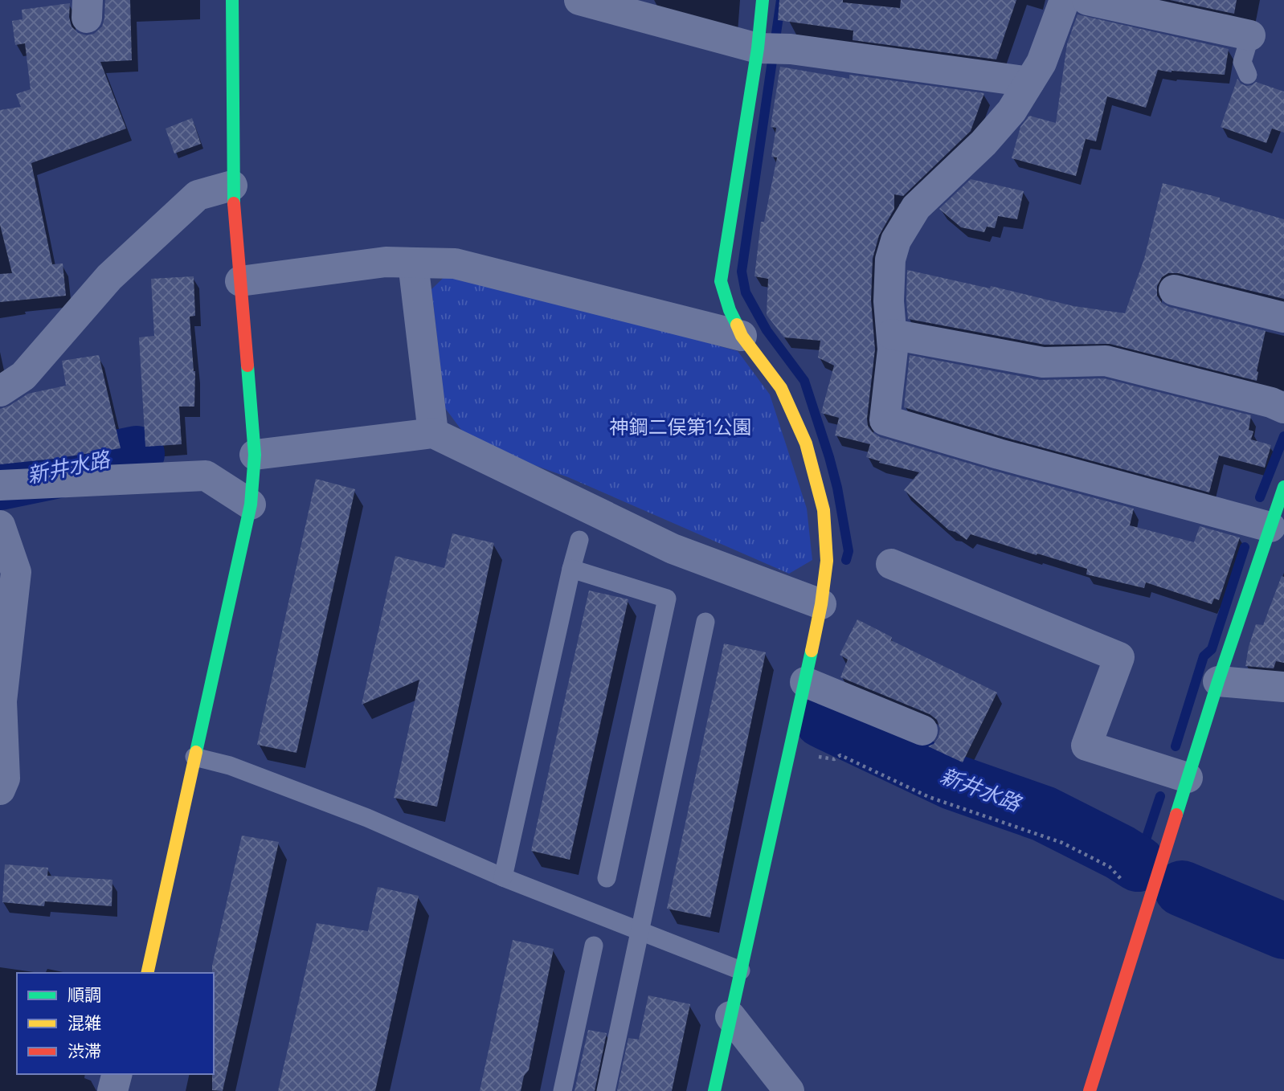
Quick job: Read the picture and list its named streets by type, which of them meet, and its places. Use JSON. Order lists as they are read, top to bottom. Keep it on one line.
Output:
{"water":["新井水路"],"parks":["神鋼二俣第1公園"],"legend":["順調","混雑","渋滞"]}
